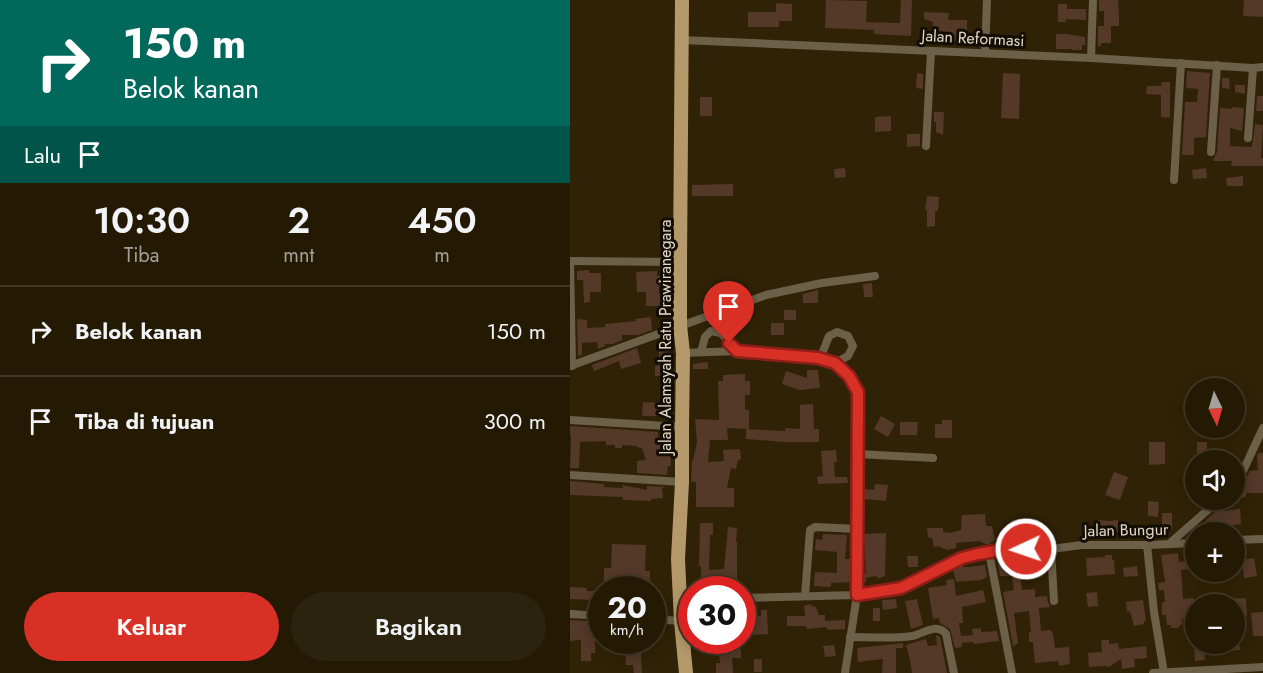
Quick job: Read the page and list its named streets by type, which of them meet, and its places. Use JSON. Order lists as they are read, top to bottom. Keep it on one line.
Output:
{"streets":{"main road":["Jalan Alamsyah Ratu Prawiranegara"],"street":["Jalan Reformasi","Jalan Bungur"]},"crossings":[["Jalan Reformasi","Jalan Alamsyah Ratu Prawiranegara"]],"north":"bottom","page":{"turn":["150 m","Belok kanan"],"then":"Lalu","eta":["10:30","Tiba","2","mnt","450","m"],"list":[{"name":"Belok kanan","value":"150 m"},{"name":"Tiba di tujuan","value":"300 m"}],"map_buttons":["+","−"],"speed":"20 km/h","limit":"30","buttons":["Keluar","Bagikan"]}}
